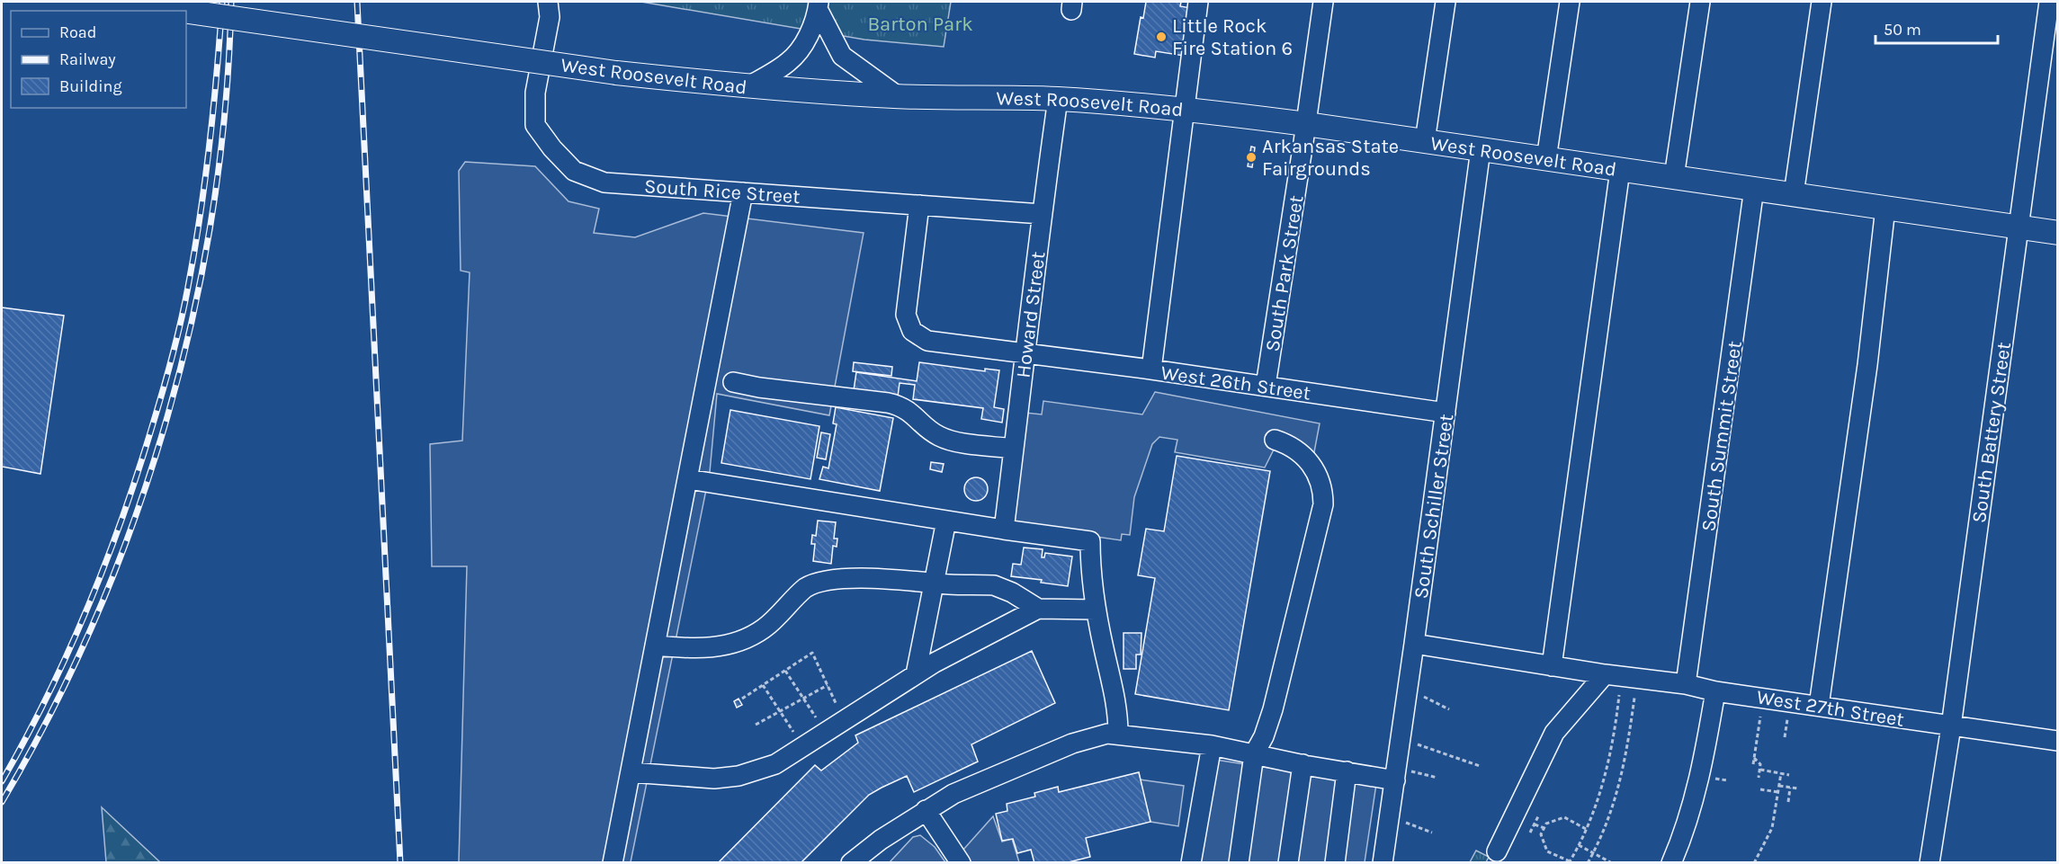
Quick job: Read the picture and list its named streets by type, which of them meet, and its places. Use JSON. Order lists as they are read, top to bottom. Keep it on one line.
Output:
{"streets":{"main road":["West Roosevelt Road"],"street":["South Rice Street","South Park Street","Howard Street","West 26th Street","South Battery Street","South Summit Street","South Schiller Street","West 27th Street"]},"crossings":[["West Roosevelt Road","South Park Street"],["West Roosevelt Road","Howard Street"],["West Roosevelt Road","South Battery Street"],["West Roosevelt Road","South Summit Street"],["West Roosevelt Road","South Schiller Street"],["South Rice Street","Howard Street"],["South Rice Street","West 26th Street"],["South Park Street","West 26th Street"],["Howard Street","West 26th Street"],["West 26th Street","South Schiller Street"],["South Battery Street","West 27th Street"],["South Summit Street","West 27th Street"],["South Schiller Street","West 27th Street"]],"parks":["Barton Park"],"places":["Little Rock Fire Station 6","Arkansas State Fairgrounds"],"legend":["Road","Railway","Building"],"scale_bar":"50 m"}
